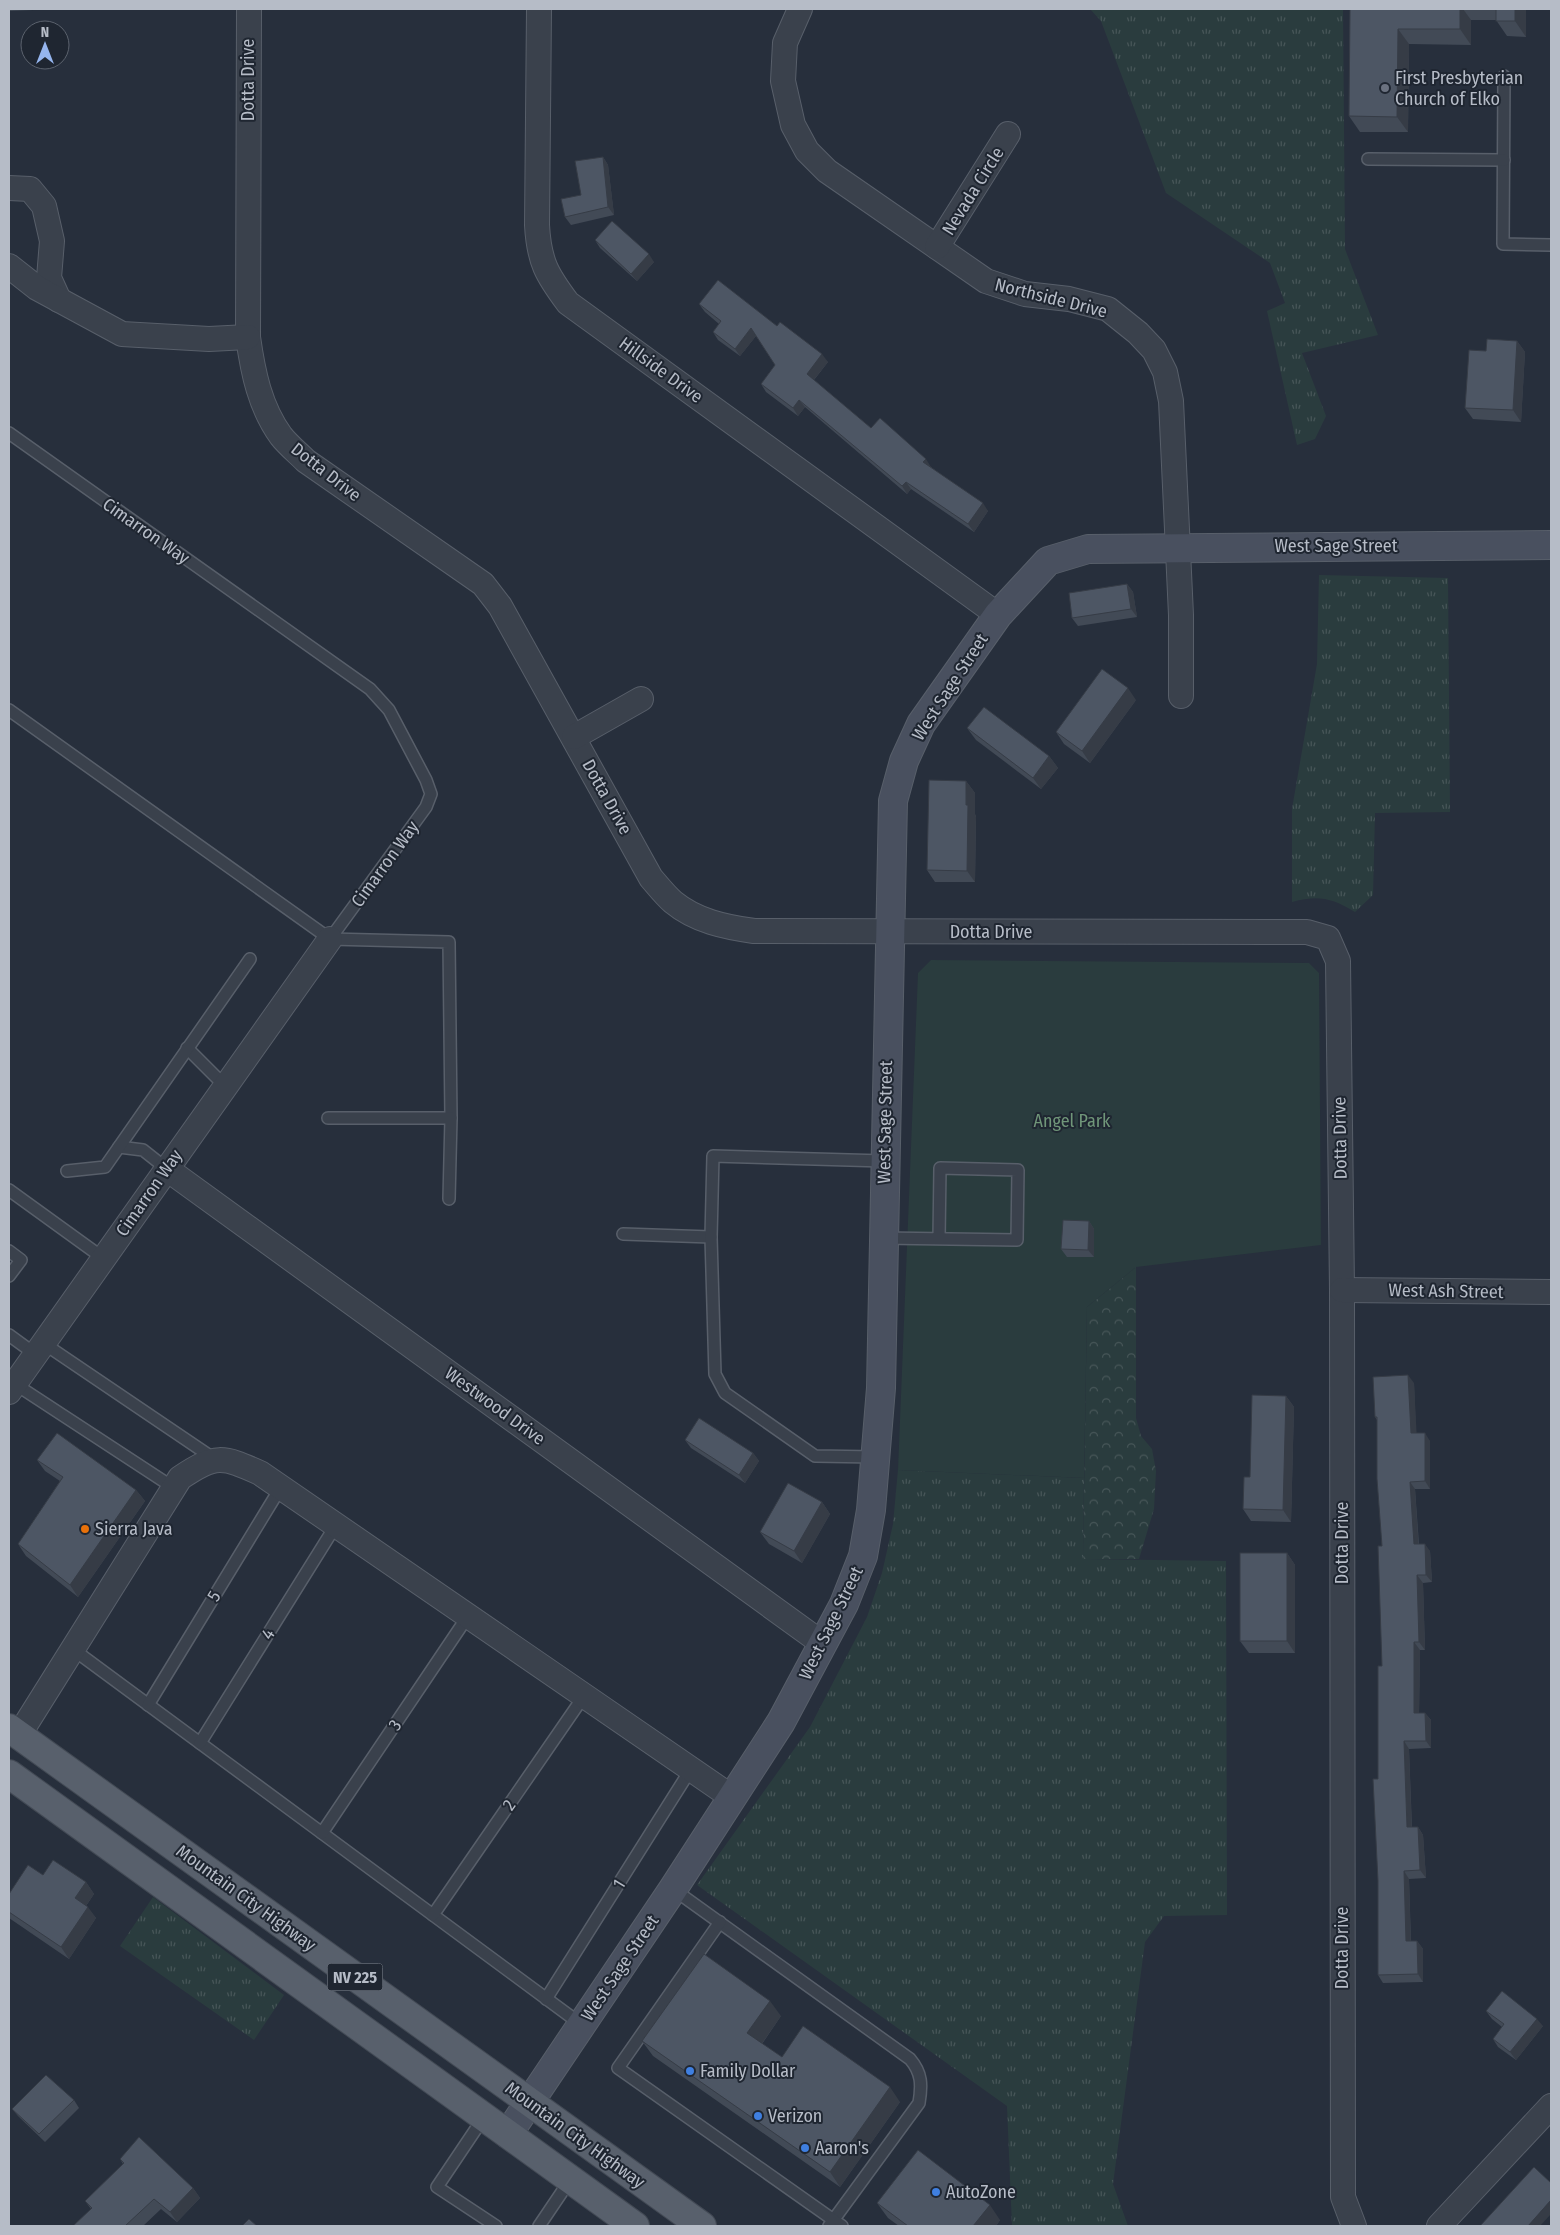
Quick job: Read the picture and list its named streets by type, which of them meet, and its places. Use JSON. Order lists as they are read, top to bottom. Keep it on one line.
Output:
{"streets":{"main road":["Mountain City Highway","NV 225"],"street":["Dotta Drive","Nevada Circle","Northside Drive","Hillside Drive","Cimarron Way","West Sage Street","West Ash Street","Westwood Drive"],"lane":["5","4","3","2","1"]},"crossings":[["Dotta Drive","West Sage Street"],["Dotta Drive","West Ash Street"],["Nevada Circle","Northside Drive"],["Northside Drive","West Sage Street"],["Hillside Drive","West Sage Street"],["Cimarron Way","Westwood Drive"],["West Sage Street","Westwood Drive"],["West Sage Street","Mountain City Highway"],["West Sage Street","NV 225"]],"parks":["Angel Park"],"places":["First Presbyterian Church of Elko","Sierra Java","Family Dollar","Verizon","Aaron's","AutoZone"],"north":"top"}
